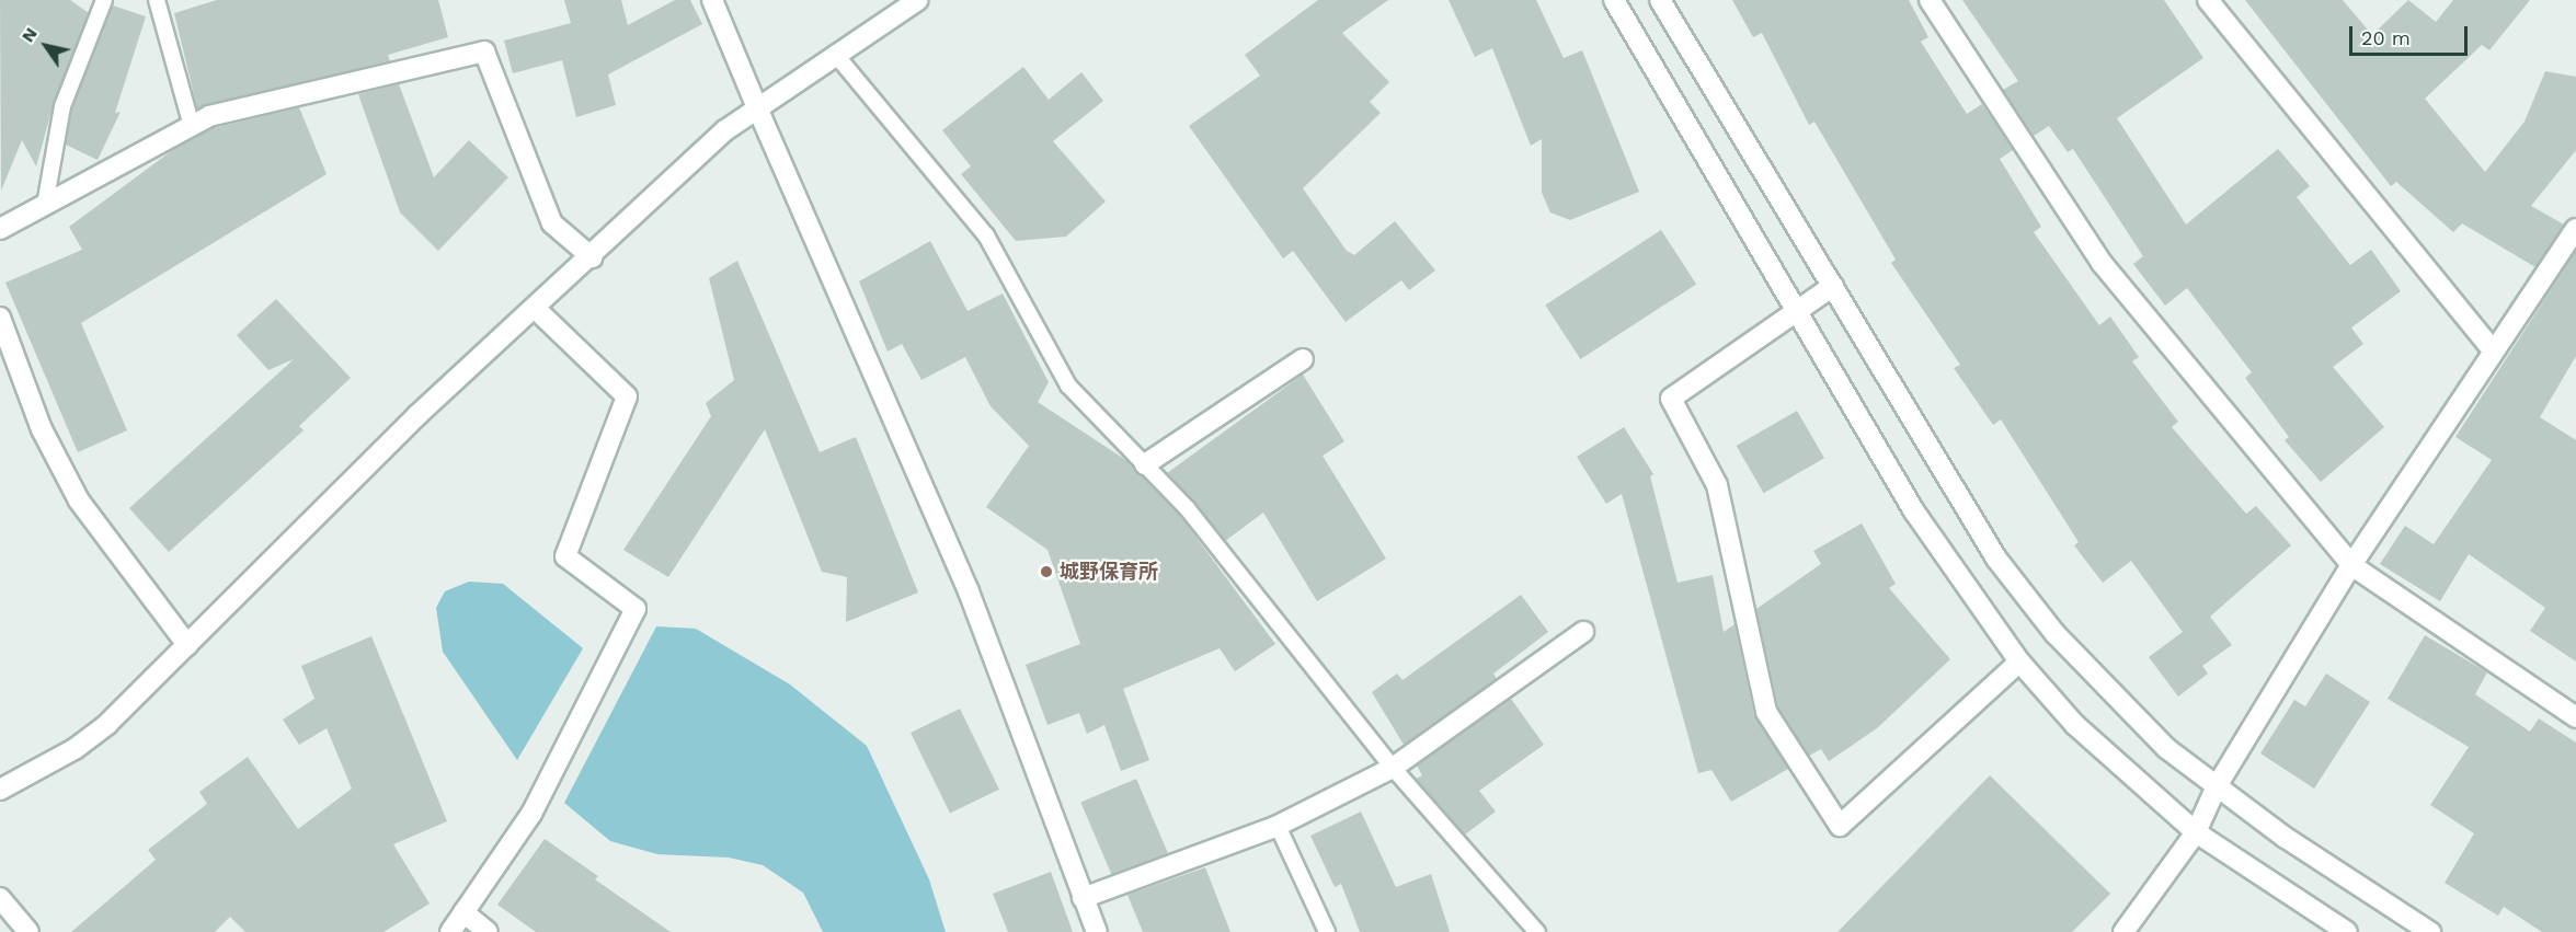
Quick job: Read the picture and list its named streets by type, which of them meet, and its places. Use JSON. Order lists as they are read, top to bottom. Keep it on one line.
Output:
{"places":["城野保育所"],"scale_bar":"20 m","north":"top left"}
